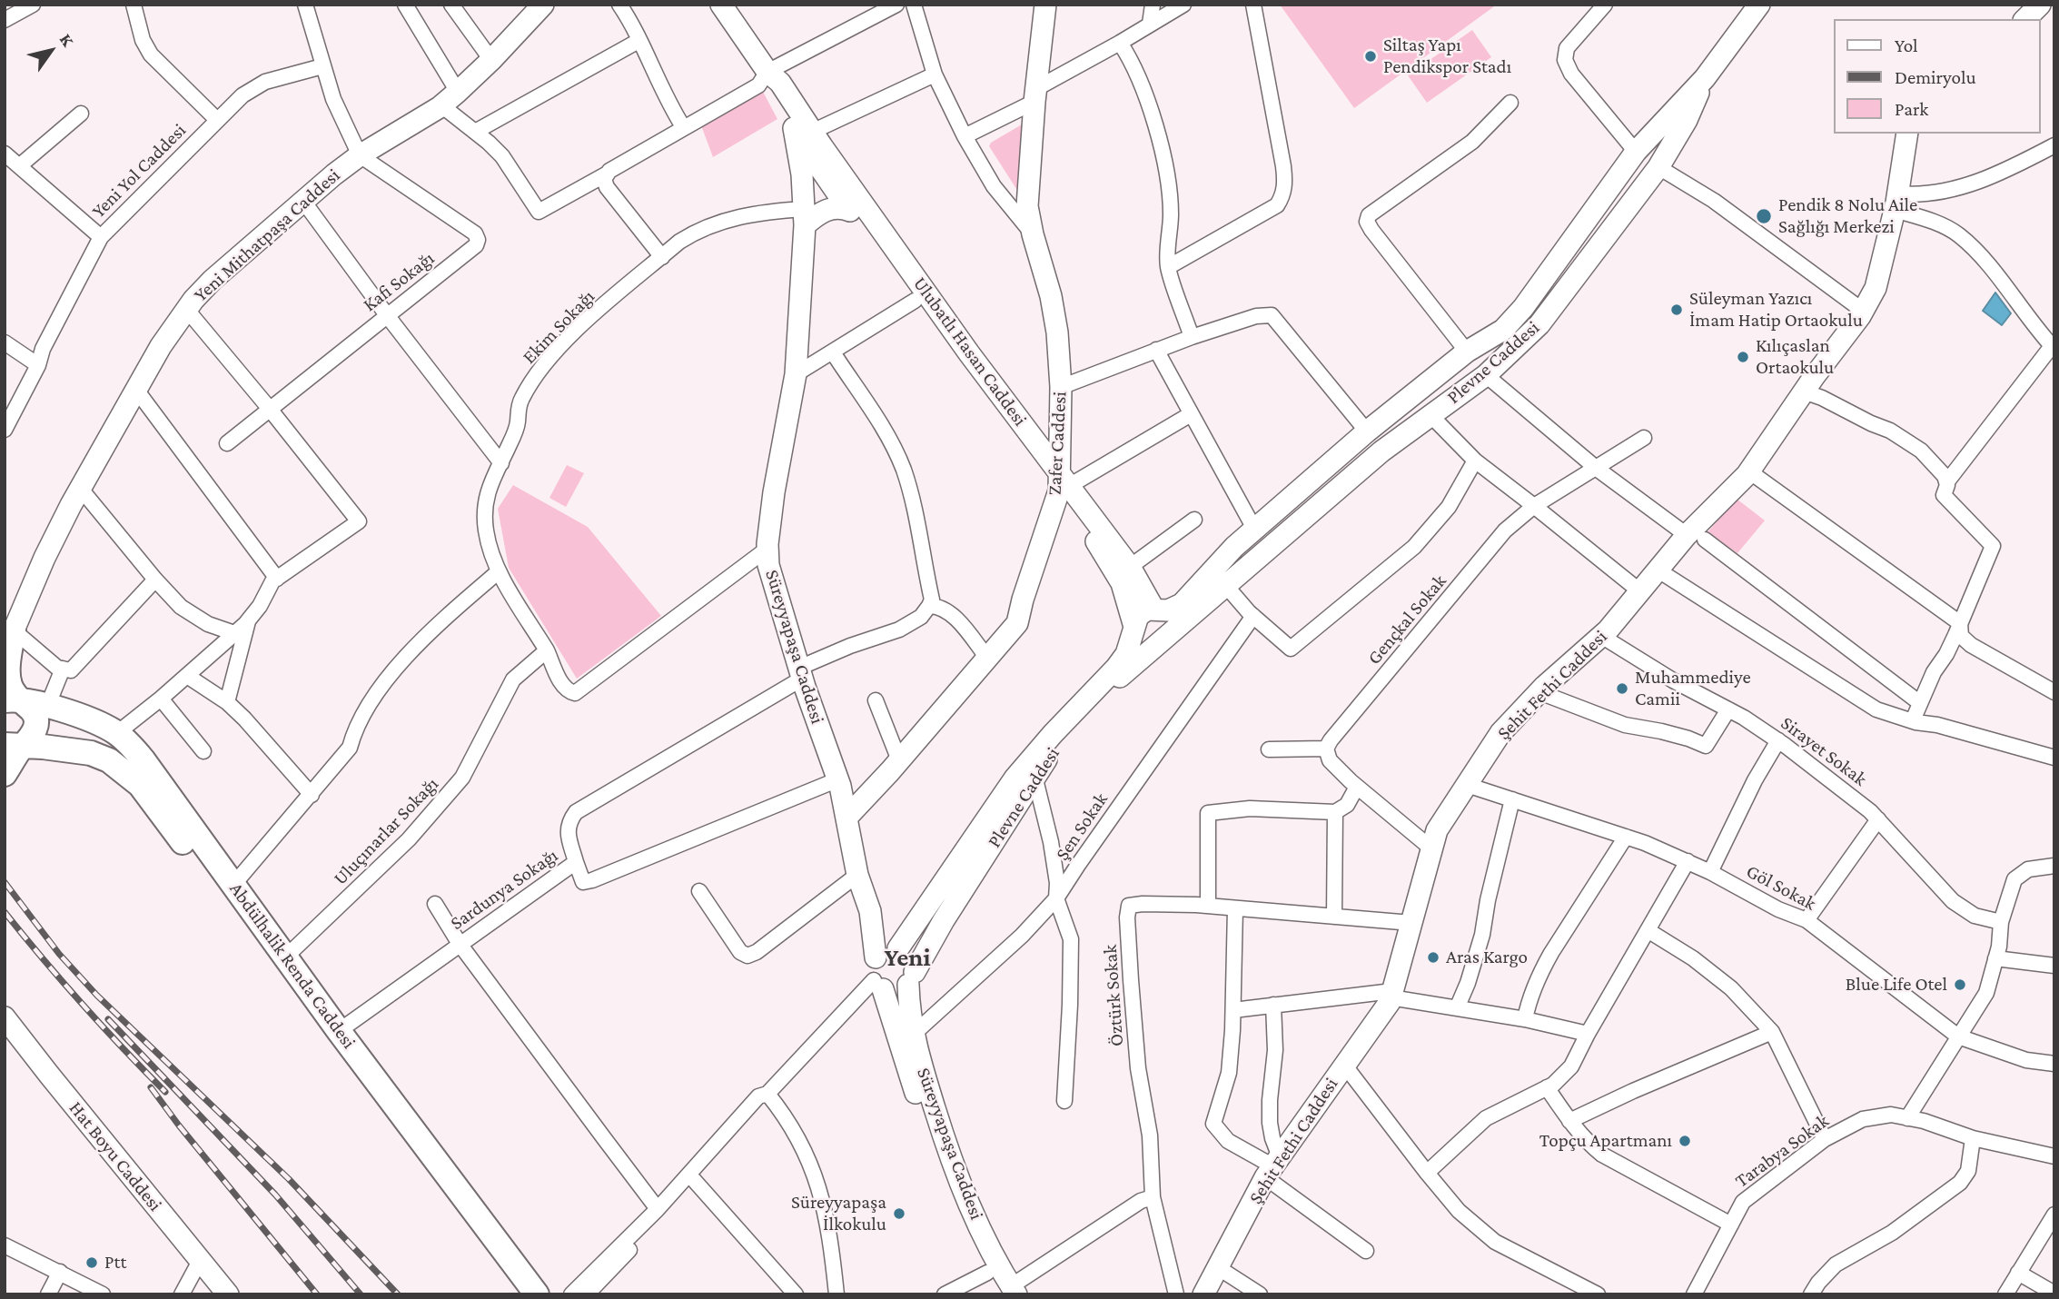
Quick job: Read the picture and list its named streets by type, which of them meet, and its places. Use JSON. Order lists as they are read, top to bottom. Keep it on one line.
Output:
{"streets":{"main road":["Abdülhalik Renda Caddesi"],"street":["Yeni Yol Caddesi","Yeni Mithatpaşa Caddesi","Kafi Sokağı","Ekim Sokağı","Ulubatlı Hasan Caddesi","Plevne Caddesi","Zafer Caddesi","Gençkal Sokak","Süreyyapaşa Caddesi","Şehit Fethi Caddesi","Sirayet Sokak","Şen Sokak","Uluçınarlar Sokağı","Göl Sokak","Sardunya Sokağı","Öztürk Sokak","Tarabya Sokak","Hat Boyu Caddesi"]},"crossings":[["Yeni Mithatpaşa Caddesi","Kafi Sokağı"],["Ekim Sokağı","Süreyyapaşa Caddesi"],["Ekim Sokağı","Uluçınarlar Sokağı"],["Ulubatlı Hasan Caddesi","Plevne Caddesi"],["Ulubatlı Hasan Caddesi","Zafer Caddesi"],["Ulubatlı Hasan Caddesi","Süreyyapaşa Caddesi"],["Plevne Caddesi","Süreyyapaşa Caddesi"],["Zafer Caddesi","Süreyyapaşa Caddesi"],["Süreyyapaşa Caddesi","Şen Sokak"],["Süreyyapaşa Caddesi","Sardunya Sokağı"],["Şehit Fethi Caddesi","Sirayet Sokak"],["Şehit Fethi Caddesi","Göl Sokak"],["Şehit Fethi Caddesi","Öztürk Sokak"],["Uluçınarlar Sokağı","Abdülhalik Renda Caddesi"],["Sardunya Sokağı","Abdülhalik Renda Caddesi"]],"districts":["Yeni"],"places":["Siltaş Yapı Pendikspor Stadı","Pendik 8 Nolu Aile Sağlığı Merkezi","Süleyman Yazıcı İmam Hatip Ortaokulu","Kılıçaslan Ortaokulu","Muhammediye Camii","Aras Kargo","Blue Life Otel","Topçu Apartmanı","Süreyyapaşa İlkokulu","Ptt"],"legend":["Yol","Demiryolu","Park"],"north":"top right"}
